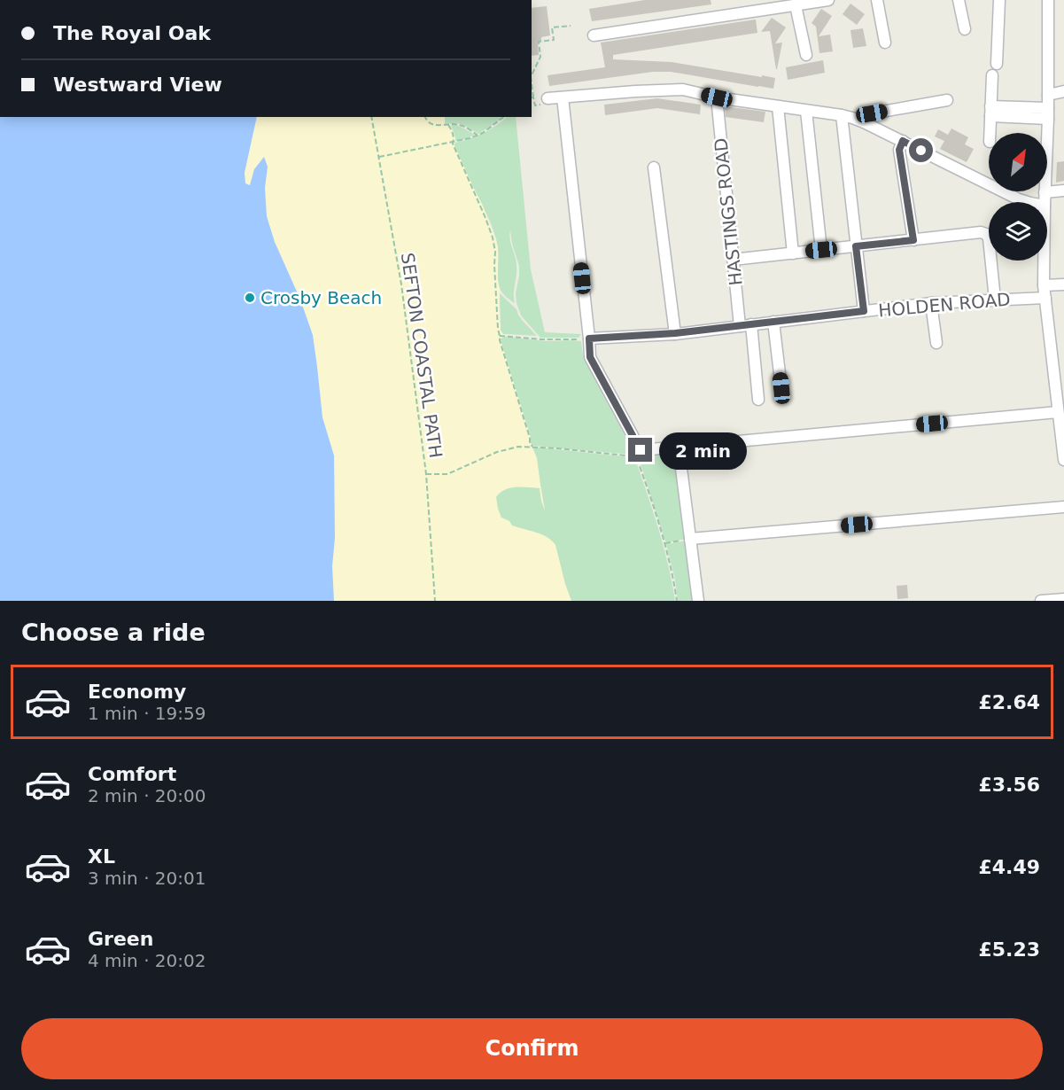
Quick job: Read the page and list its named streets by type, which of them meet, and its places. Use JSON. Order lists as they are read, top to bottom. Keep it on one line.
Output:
{"streets":{"street":["HASTINGS ROAD","HOLDEN ROAD"],"path":["SEFTON COASTAL PATH"]},"crossings":[["HASTINGS ROAD","HOLDEN ROAD"]],"places":["Crosby Beach"],"north":"top right","page":{"banner":["The Royal Oak","Westward View"],"bubble":"2 min","heading":"Choose a ride","list":[{"name":"Economy","note":"1 min · 19:59","value":"£2.64"},{"name":"Comfort","note":"2 min · 20:00","value":"£3.56"},{"name":"XL","note":"3 min · 20:01","value":"£4.49"},{"name":"Green","note":"4 min · 20:02","value":"£5.23"}],"buttons":"Confirm"}}
